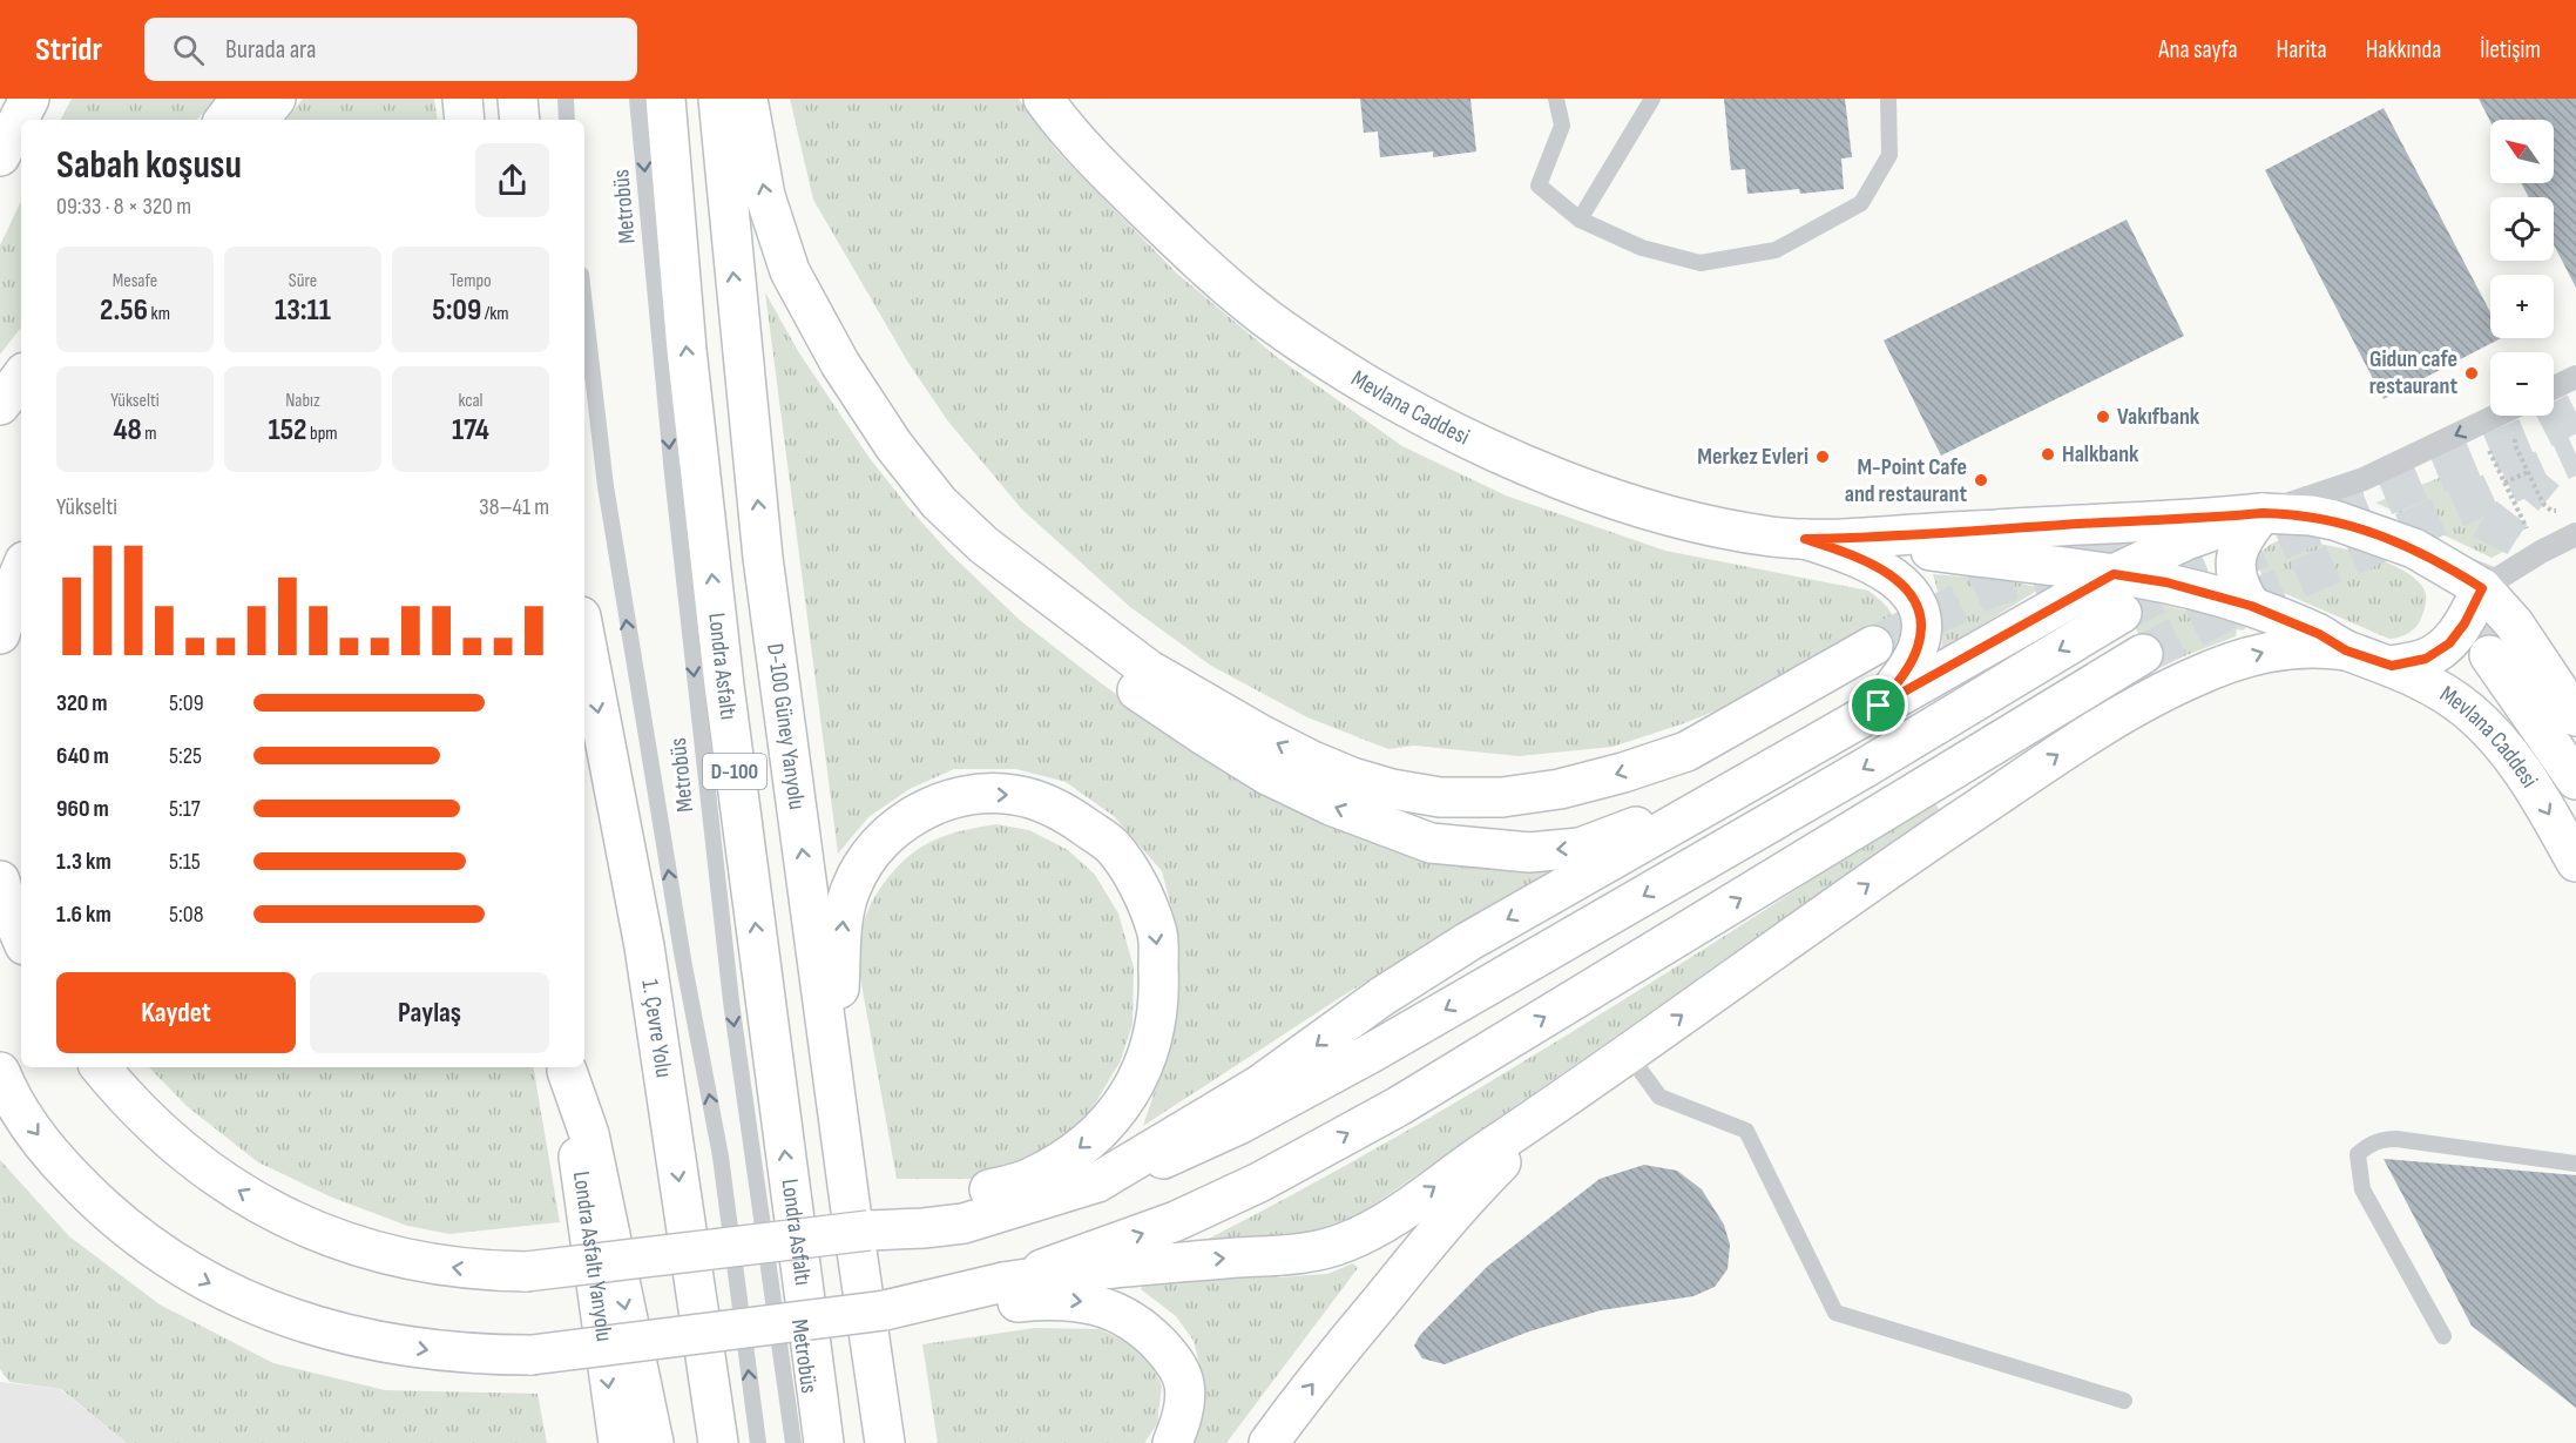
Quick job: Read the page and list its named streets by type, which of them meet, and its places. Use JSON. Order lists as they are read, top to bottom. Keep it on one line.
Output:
{"streets":{"main road":["Mevlana Caddesi","Londra Asfaltı","D-100 Güney Yanyolu","D-100","1. Çevre Yolu","Londra Asfaltı Yanyolu"],"lane":["Metrobüs"]},"places":["Gidun cafe restaurant","Vakıfbank","Halkbank","Merkez Evleri","M-Point Cafe and restaurant"],"north":"top left","page":{"header":"Stridr","search":"Burada ara","nav":["Ana sayfa","Harita","Hakkında","İletişim"],"map_buttons":["+","−"],"heading":["Sabah koşusu","09:33 · 8 × 320 m"],"stats":[["Mesafe","2.56 km"],["Süre","13:11"],["Tempo","5:09 /km"],["Yükselti","48 m"],["Nabız","152 bpm"],["kcal","174"]],"chart":["Yükselti","38–41 m"],"list":[{"name":"320 m","note":"5:09"},{"name":"640 m","note":"5:25"},{"name":"960 m","note":"5:17"},{"name":"1.3 km","note":"5:15"},{"name":"1.6 km","note":"5:08"}],"buttons":["Kaydet","Paylaş"]}}
